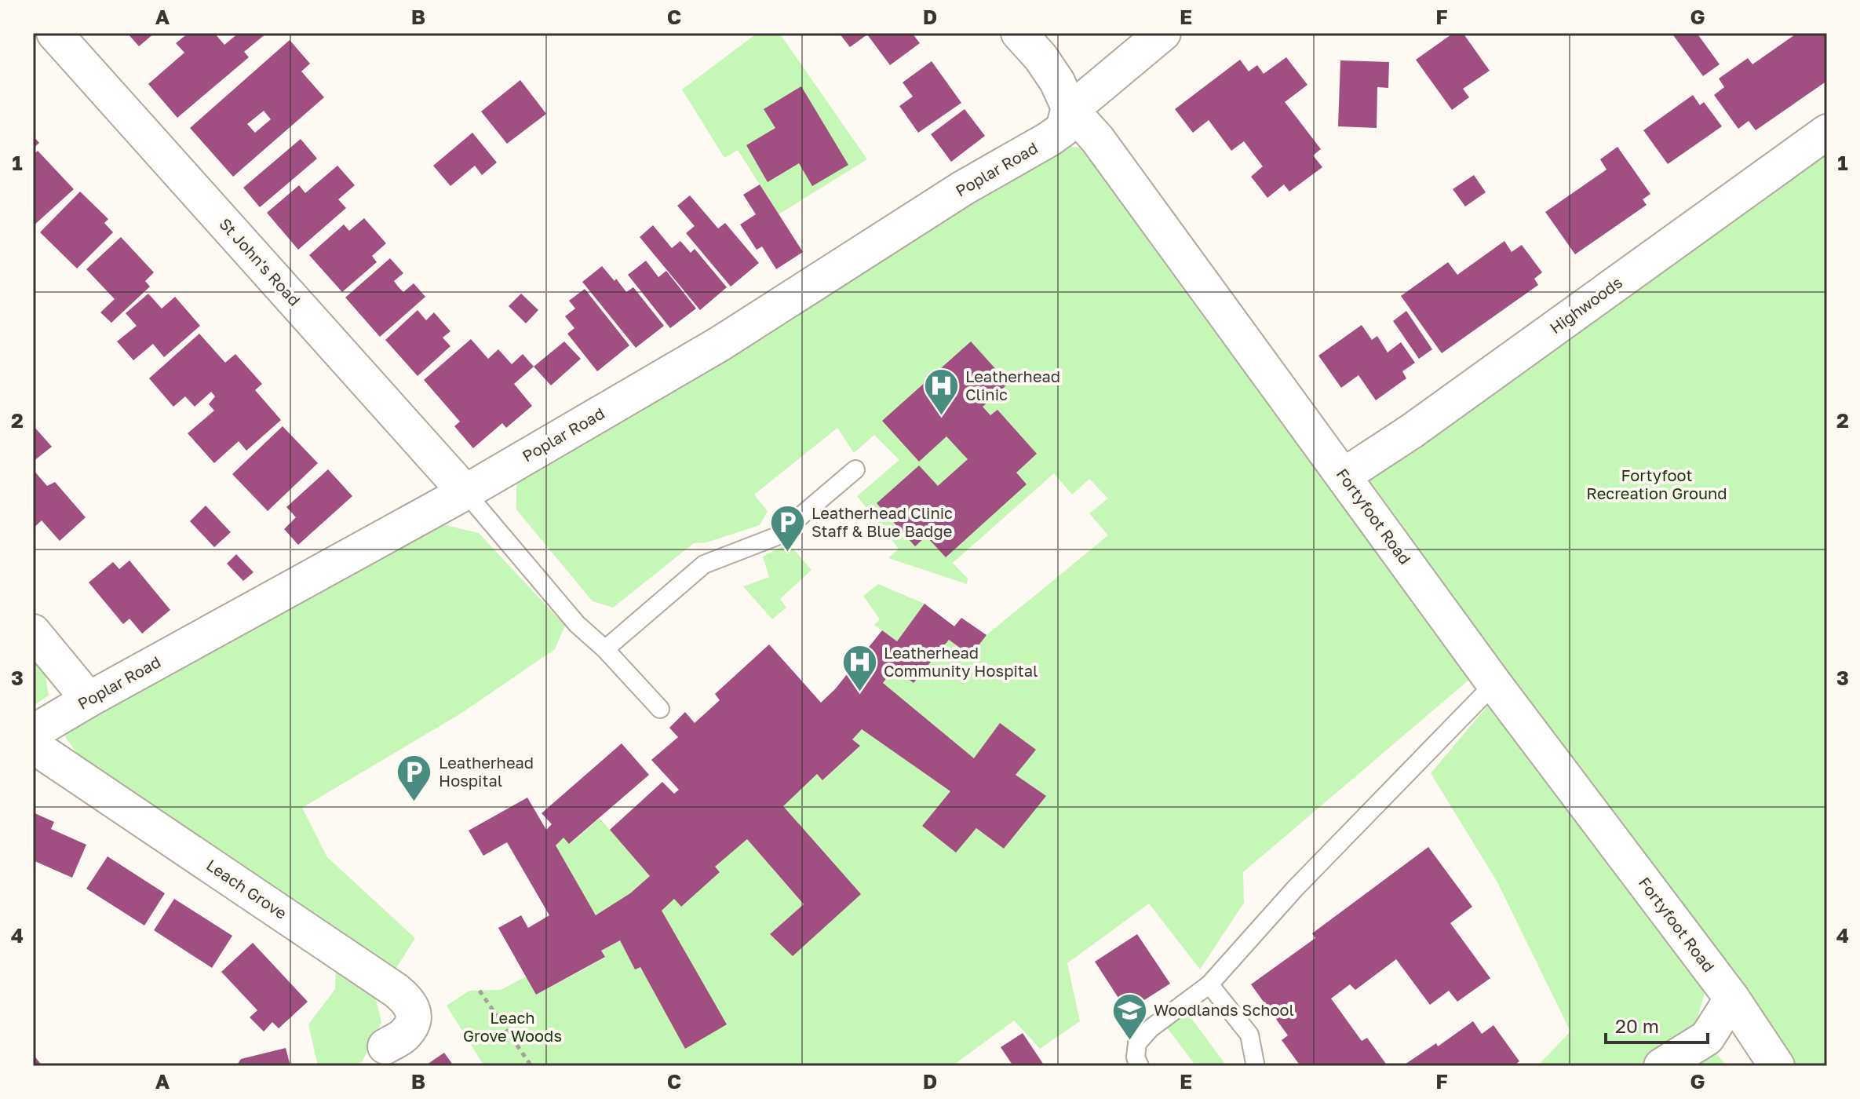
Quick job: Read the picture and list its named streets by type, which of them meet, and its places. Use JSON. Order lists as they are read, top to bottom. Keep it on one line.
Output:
{"streets":{"street":["Poplar Road","St John's Road","Highwoods","Fortyfoot Road","Leach Grove"]},"crossings":[["Poplar Road","St John's Road"],["Poplar Road","Fortyfoot Road"],["Highwoods","Fortyfoot Road"]],"parks":["Fortyfoot Recreation Ground","Leach Grove Woods"],"places":{"hospital":["Leatherhead Clinic","Leatherhead Community Hospital"],"parking":["Leatherhead Clinic Staff & Blue Badge","Leatherhead Hospital"],"school or university":["Woodlands School"]},"scale_bar":"20 m","grid":{"columns":["A","B","C","D","E","F","G"],"rows":["1","2","3","4"]}}
